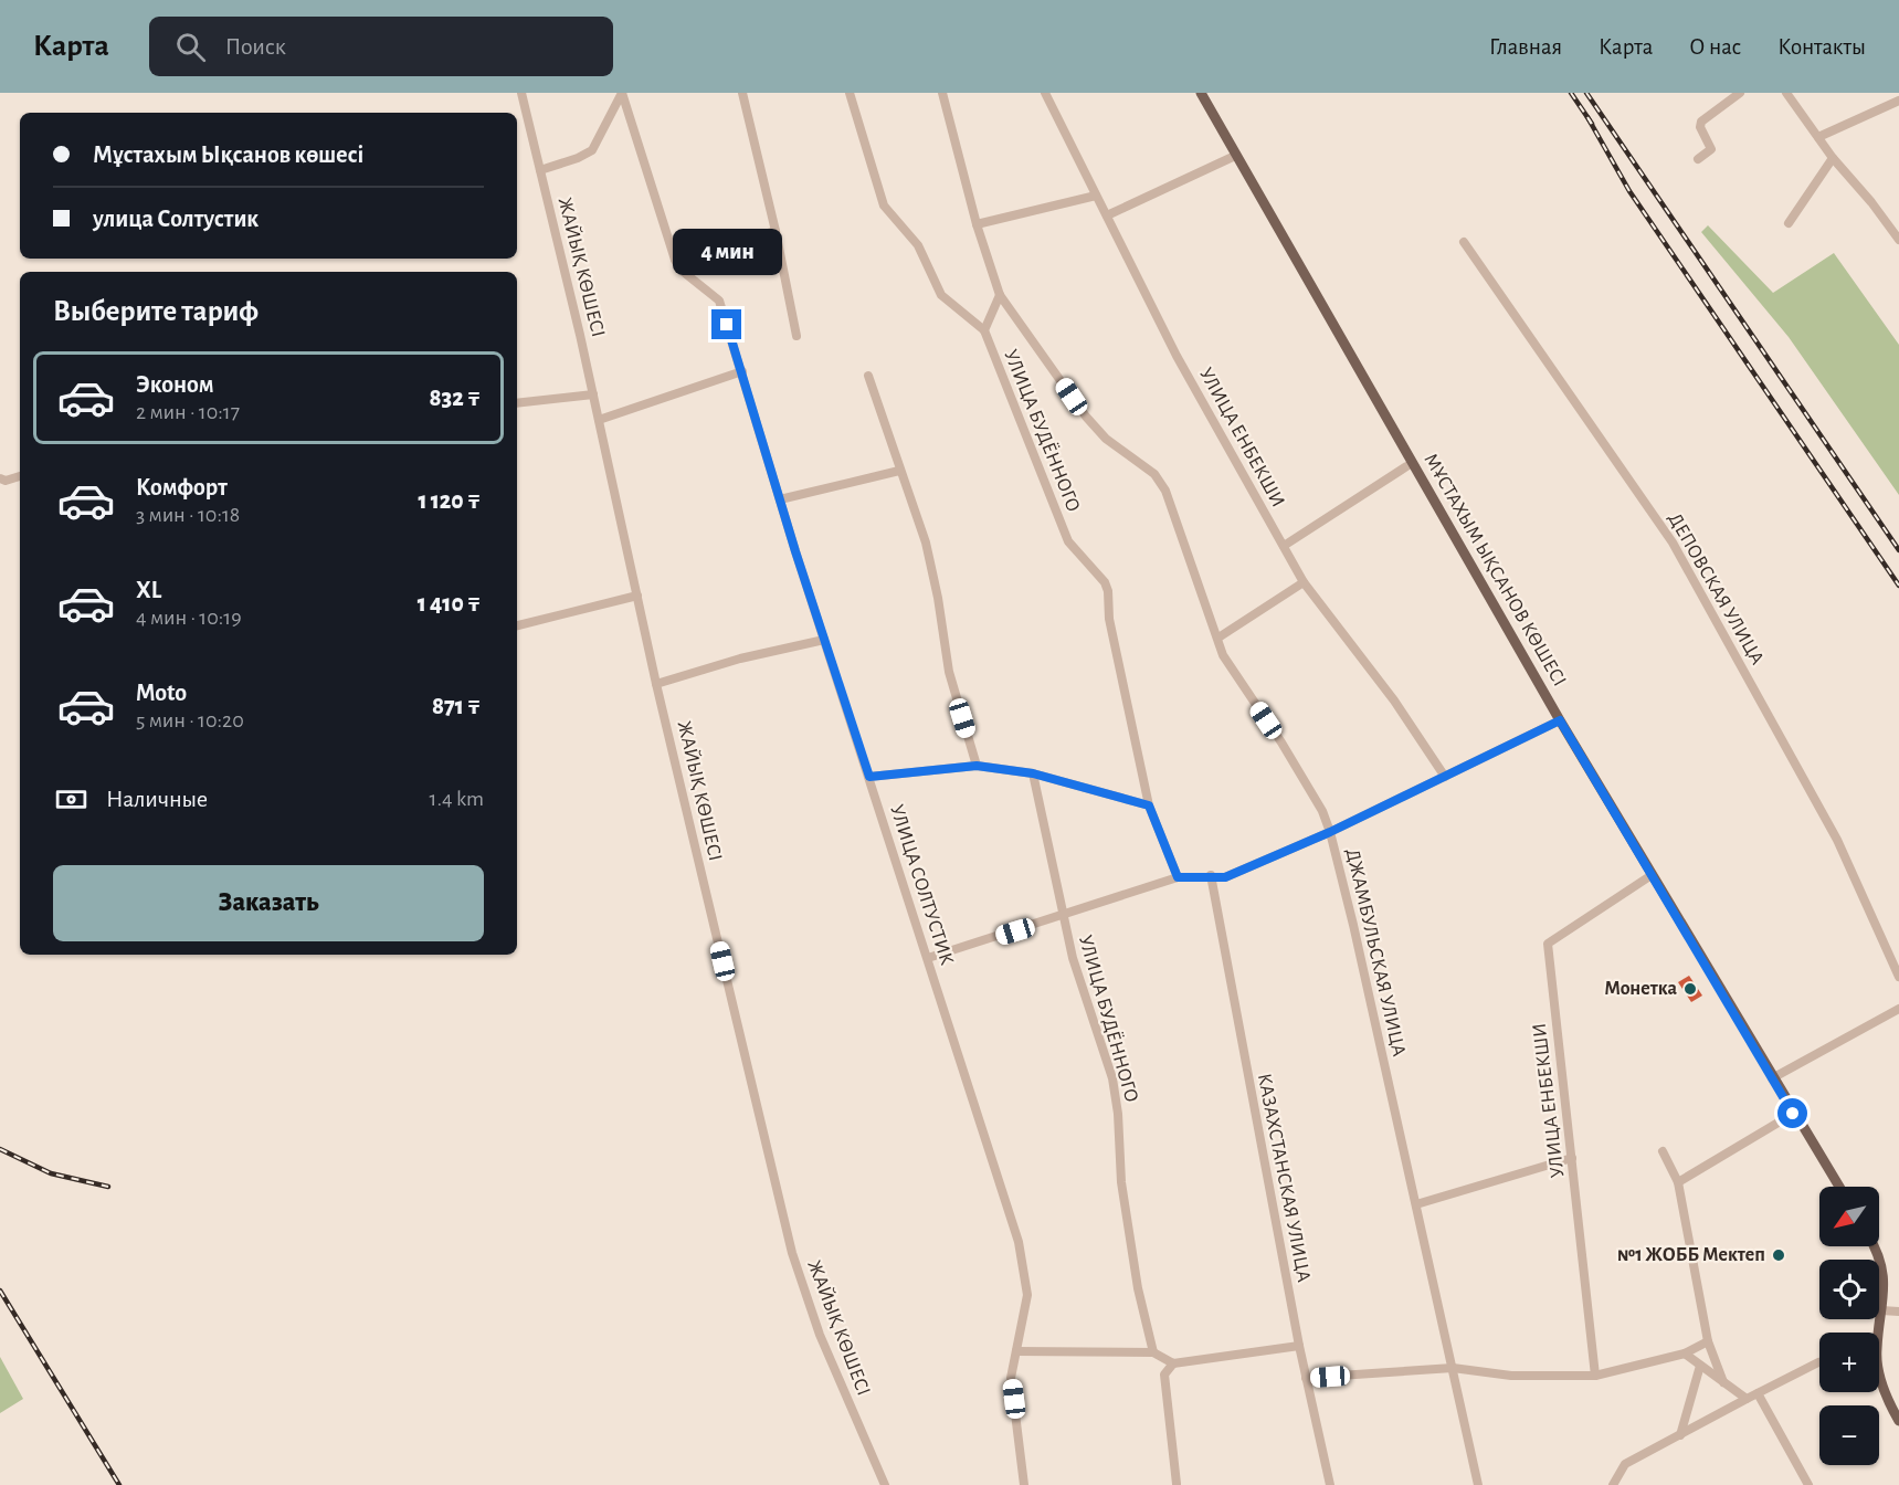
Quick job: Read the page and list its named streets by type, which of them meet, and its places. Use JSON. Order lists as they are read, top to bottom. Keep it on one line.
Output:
{"streets":{"main road":["МҰСТАХЫМ ЫҚСАНОВ КӨШЕСІ"],"street":["ЖАЙЫҚ КӨШЕСІ","УЛИЦА БУДЁННОГО","УЛИЦА ЕНБЕКШИ","ДЕПОВСКАЯ УЛИЦА","УЛИЦА СОЛТУСТИК","ДЖАМБУЛЬСКАЯ УЛИЦА","КАЗАХСТАНСКАЯ УЛИЦА"]},"crossings":[["УЛИЦА ЕНБЕКШИ","МҰСТАХЫМ ЫҚСАНОВ КӨШЕСІ"]],"places":["Монетка","№1 ЖОББ Мектеп"],"north":"bottom left","page":{"header":"Карта","search":"Поиск","nav":["Главная","Карта","О нас","Контакты"],"banner":["Мұстахым Ықсанов көшесі","улица Солтустик"],"bubble":"4 мин","heading":"Выберите тариф","list":[{"name":"Эконом","note":"2 мин · 10:17","value":"832 ₸"},{"name":"Комфорт","note":"3 мин · 10:18","value":"1 120 ₸"},{"name":"XL","note":"4 мин · 10:19","value":"1 410 ₸"},{"name":"Moto","note":"5 мин · 10:20","value":"871 ₸"}],"pay":["Наличные","1.4 km"],"buttons":"Заказать","map_buttons":["+","−"]}}
